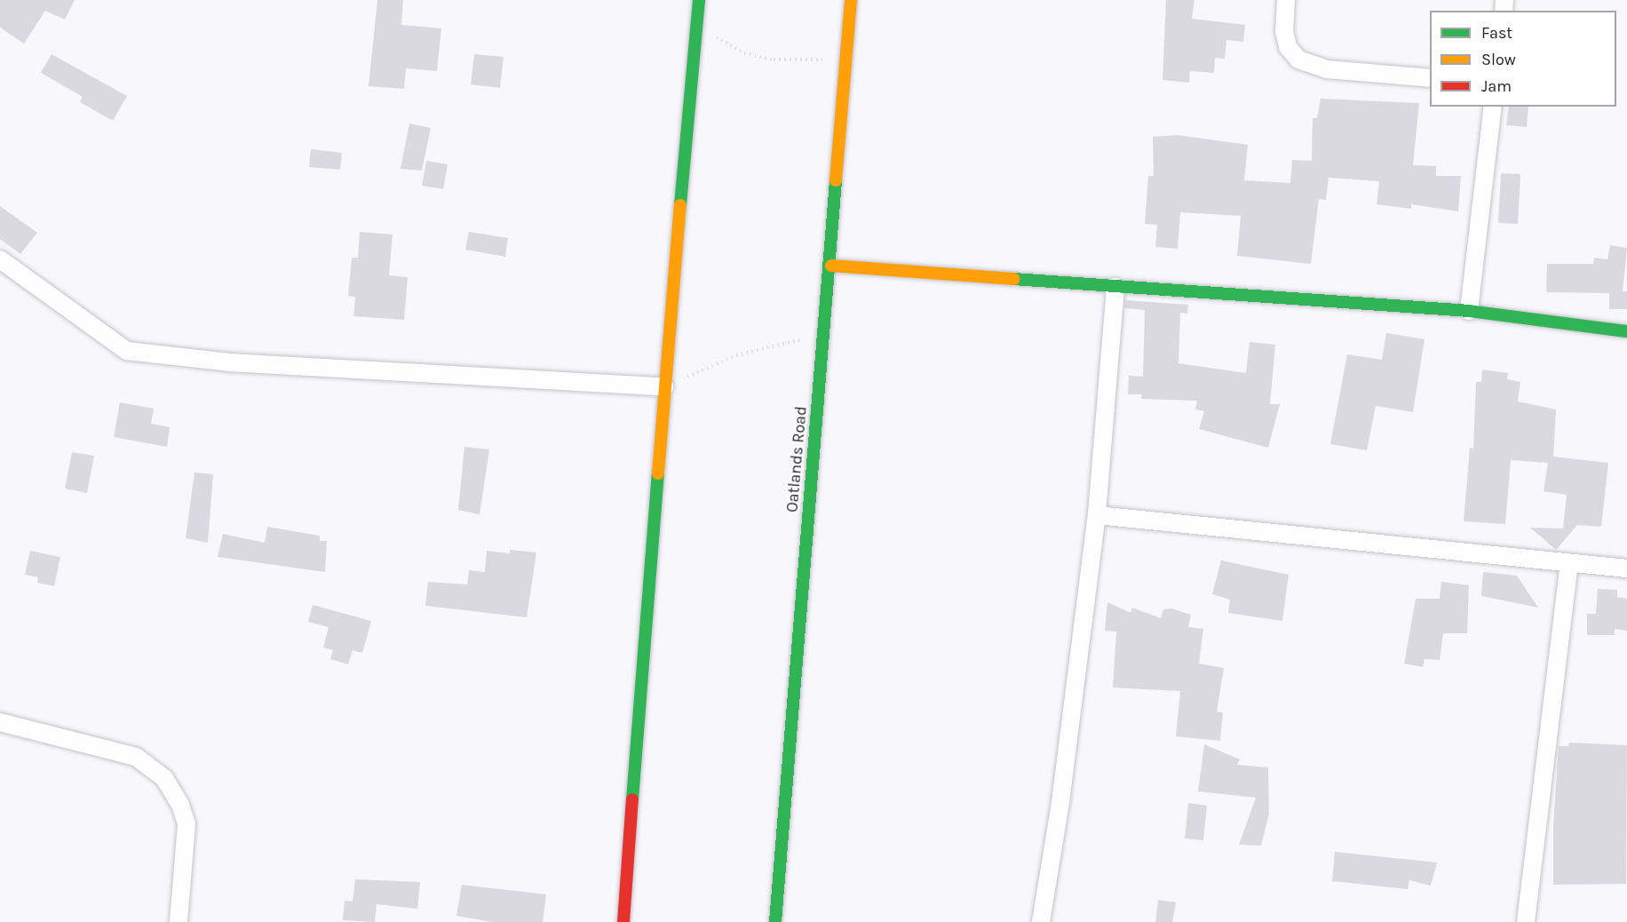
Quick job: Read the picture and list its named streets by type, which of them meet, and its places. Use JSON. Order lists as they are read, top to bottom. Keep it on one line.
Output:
{"streets":{"street":["Oatlands Road"]},"legend":["Fast","Slow","Jam"]}
